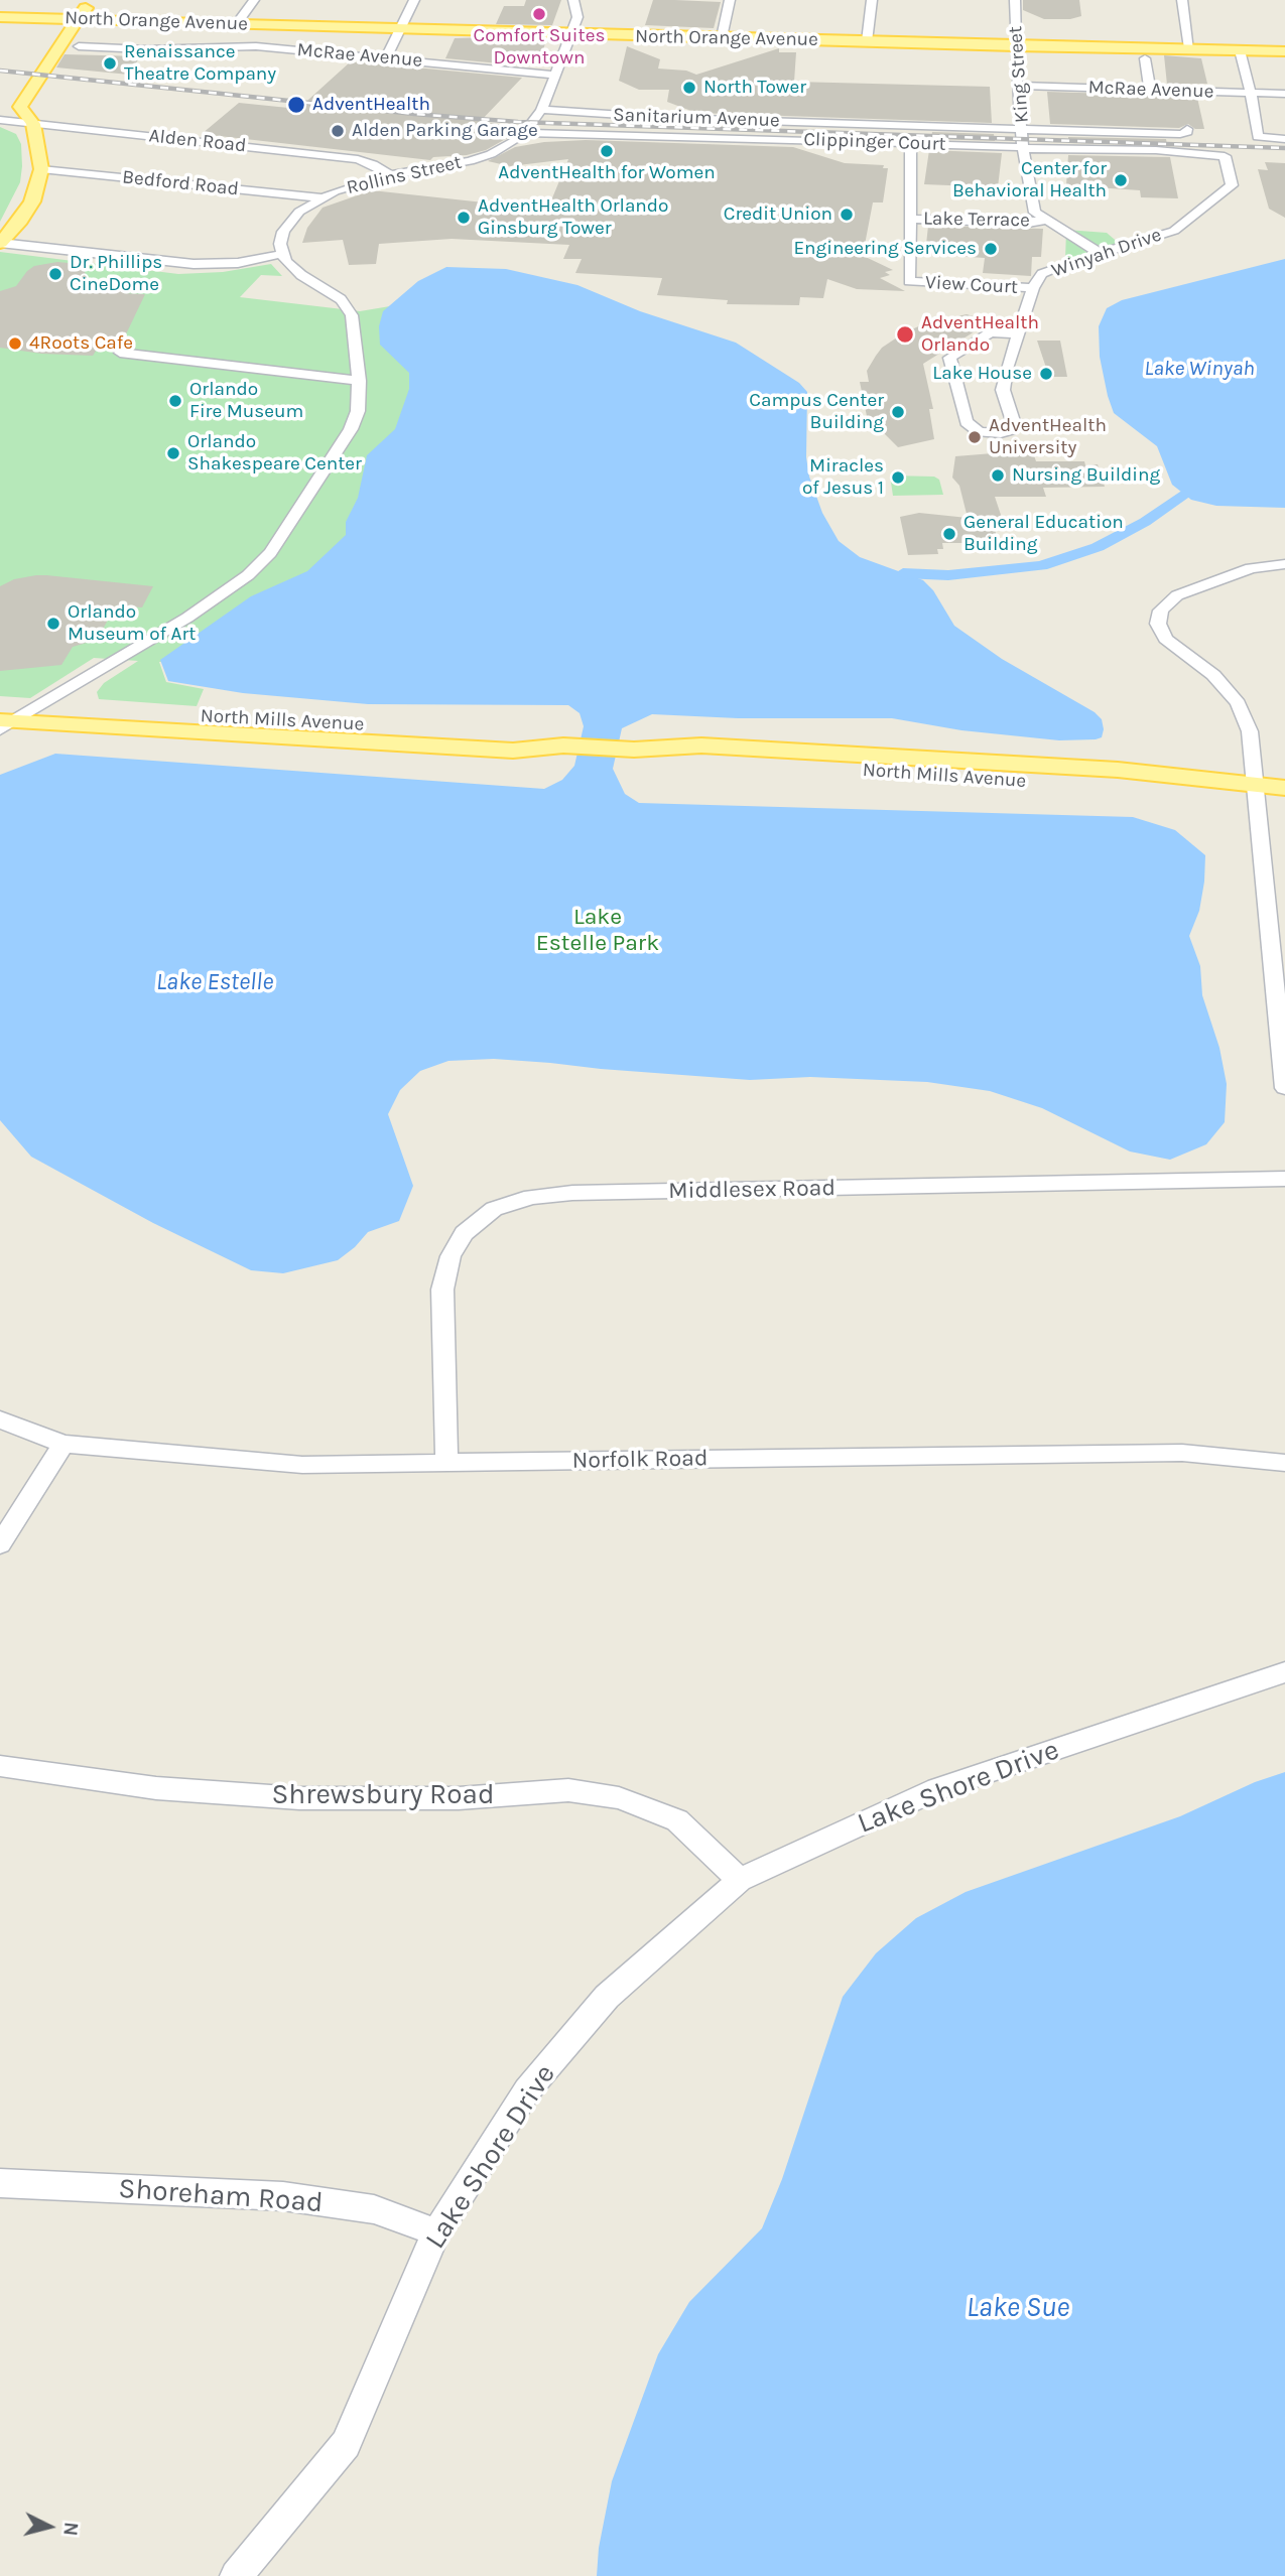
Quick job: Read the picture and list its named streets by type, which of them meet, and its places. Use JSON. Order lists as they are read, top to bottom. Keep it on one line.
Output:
{"streets":{"main road":["North Orange Avenue","North Mills Avenue"],"street":["McRae Avenue","King Street","Sanitarium Avenue","Alden Road","Clippinger Court","Rollins Street","Bedford Road","Lake Terrace","Winyah Drive","View Court","Middlesex Road","Norfolk Road","Lake Shore Drive","Shrewsbury Road","Shoreham Road"]},"crossings":[["North Orange Avenue","King Street"],["North Orange Avenue","Rollins Street"],["McRae Avenue","King Street"],["McRae Avenue","Rollins Street"],["King Street","Sanitarium Avenue"],["King Street","Clippinger Court"],["King Street","Lake Terrace"],["Sanitarium Avenue","Rollins Street"],["Alden Road","Rollins Street"],["Clippinger Court","Rollins Street"],["Clippinger Court","Winyah Drive"],["Rollins Street","Bedford Road"],["Lake Terrace","View Court"],["Winyah Drive","View Court"],["Middlesex Road","Norfolk Road"],["Lake Shore Drive","Shrewsbury Road"],["Lake Shore Drive","Shoreham Road"]],"water":["Lake Winyah","Lake Estelle","Lake Sue"],"parks":["Lake Estelle Park"],"places":["Comfort Suites Downtown","Renaissance Theatre Company","North Tower","AdventHealth","Alden Parking Garage","AdventHealth for Women","Center for Behavioral Health","Credit Union","AdventHealth Orlando Ginsburg Tower","Engineering Services","Dr. Phillips CineDome","AdventHealth Orlando","4Roots Cafe","Lake House","Orlando Fire Museum","Campus Center Building","AdventHealth University","Orlando Shakespeare Center","Nursing Building","Miracles of Jesus 1","General Education Building","Orlando Museum of Art"],"north":"right"}
